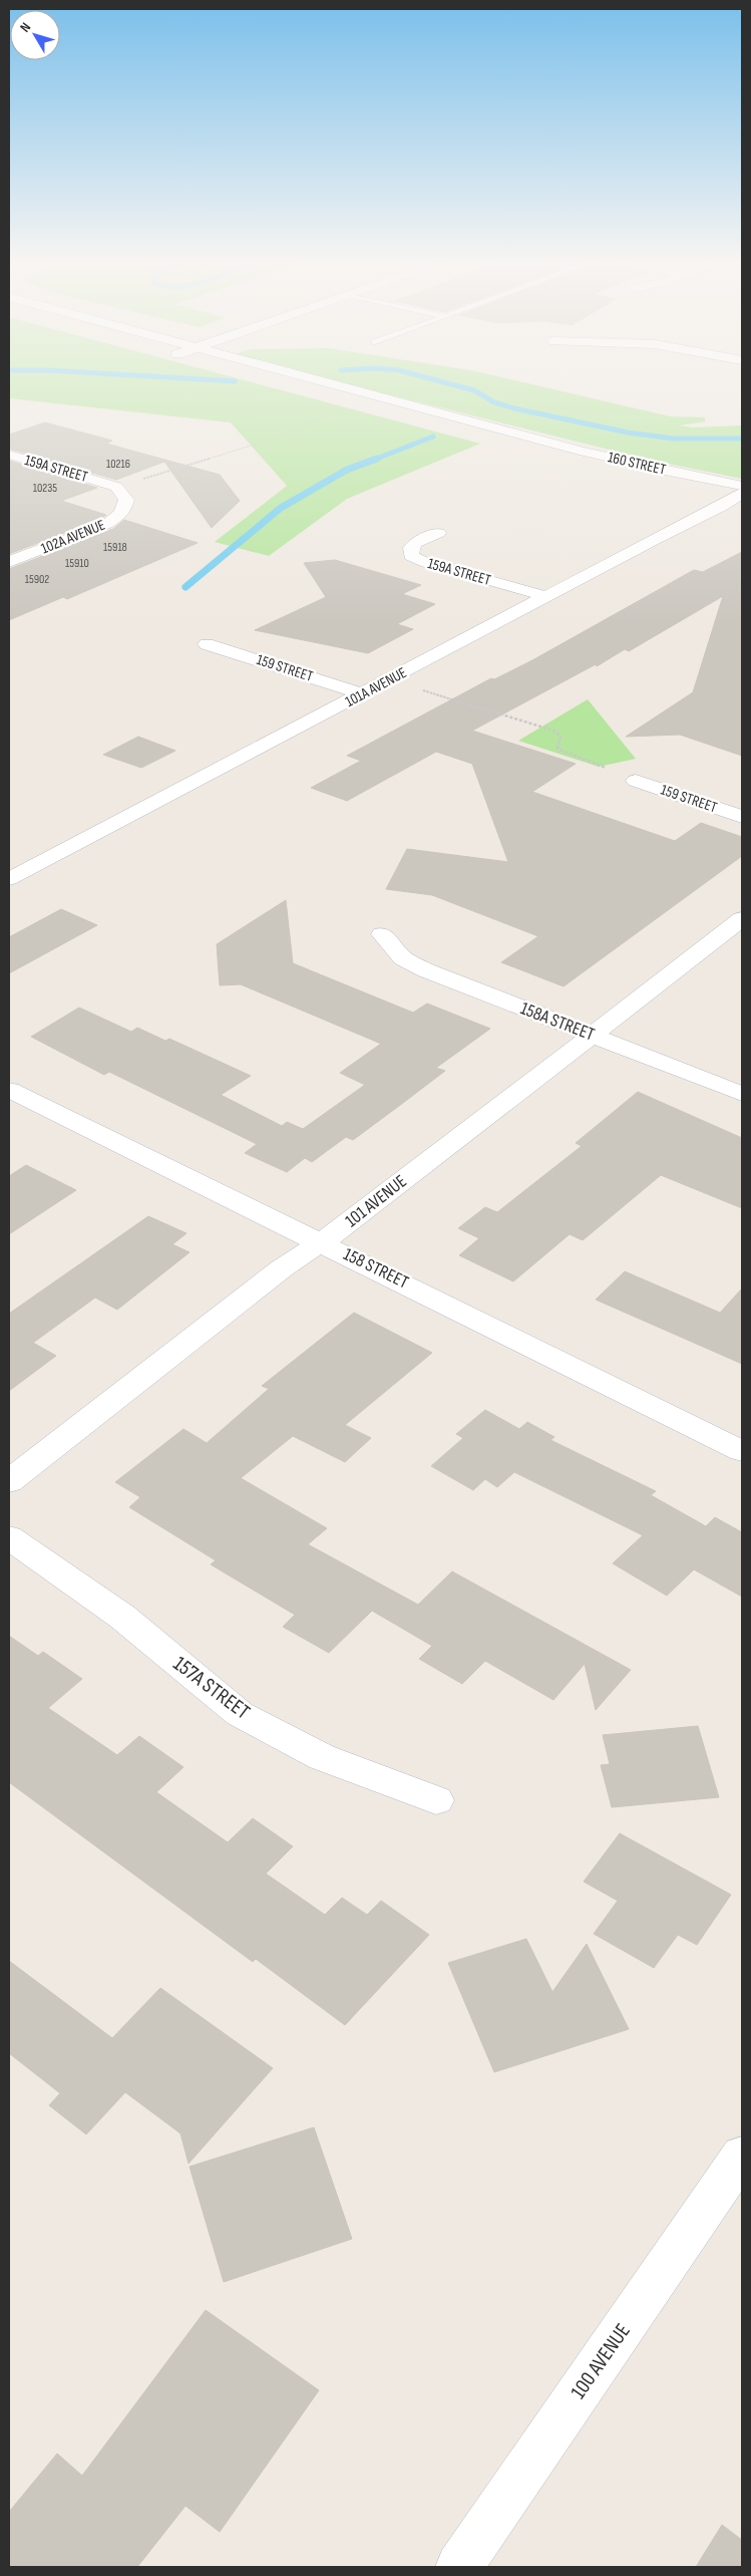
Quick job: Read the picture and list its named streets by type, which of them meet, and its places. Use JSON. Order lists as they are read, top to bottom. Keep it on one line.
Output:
{"streets":{"street":["160 STREET","159A STREET","102A AVENUE","159 STREET","101A AVENUE","158A STREET","101 AVENUE","158 STREET","157A STREET","100 AVENUE"]},"crossings":[["160 STREET","101A AVENUE"],["159A STREET","102A AVENUE"],["159A STREET","101A AVENUE"],["159 STREET","101A AVENUE"],["158A STREET","101 AVENUE"],["101 AVENUE","158 STREET"]],"house_numbers":["10216","10235","15918","15910","15902"],"north":"top left"}
